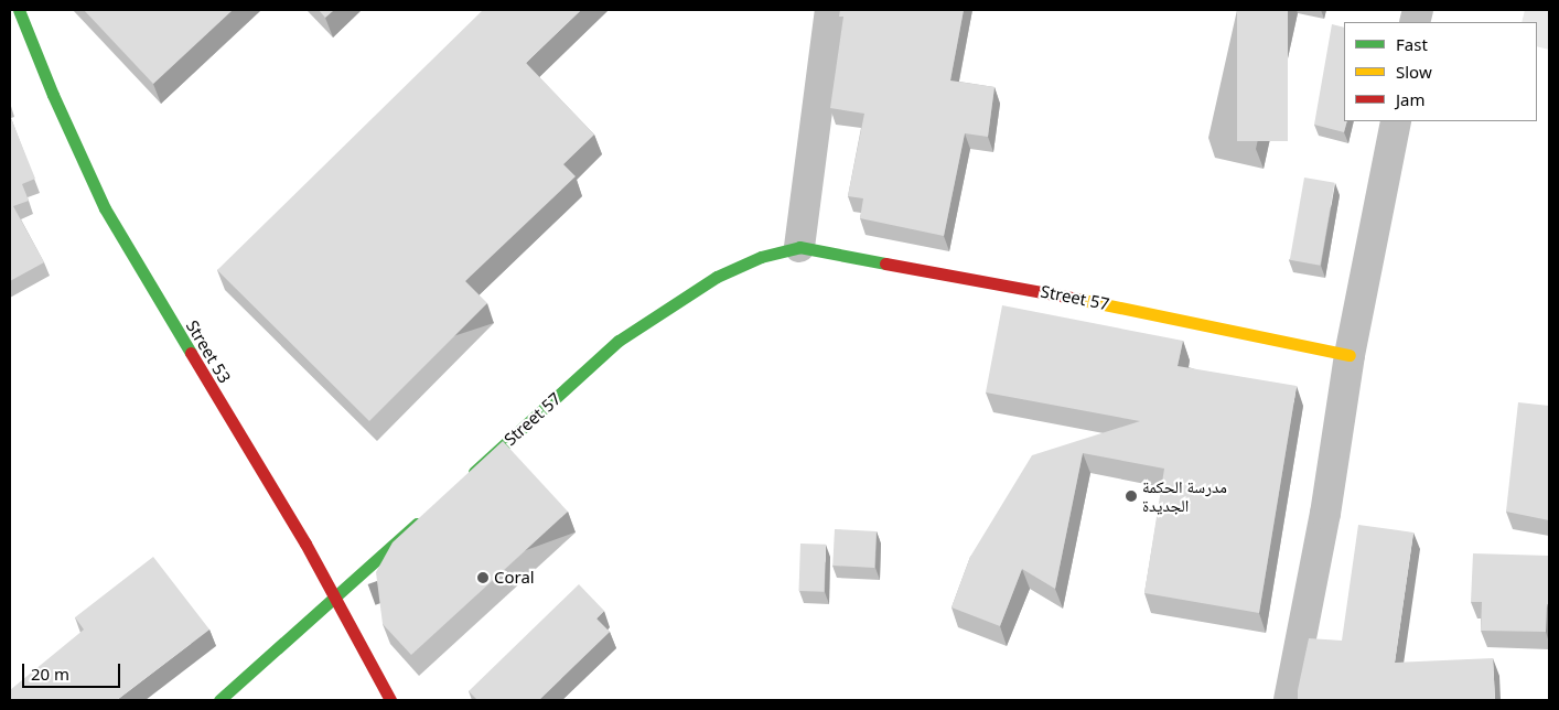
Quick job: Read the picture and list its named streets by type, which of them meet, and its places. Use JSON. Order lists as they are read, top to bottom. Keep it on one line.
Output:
{"streets":{"street":["Street 57","Street 53"]},"places":["مدرسة الحكمة الجديدة","Coral"],"legend":["Fast","Slow","Jam"],"scale_bar":"20 m"}
